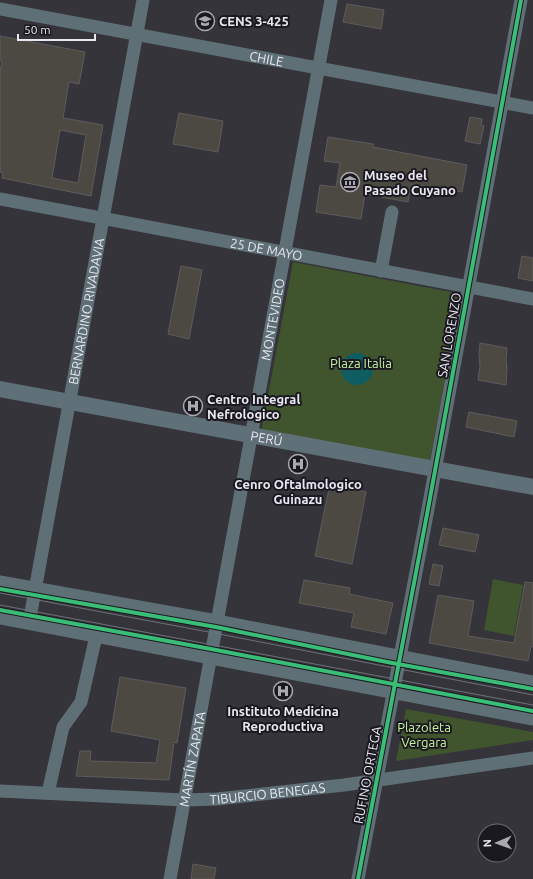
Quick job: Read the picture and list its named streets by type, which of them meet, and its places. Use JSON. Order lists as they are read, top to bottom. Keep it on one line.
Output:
{"streets":{"main road":["PERÚ"],"street":["CHILE","25 DE MAYO","BERNARDINO RIVADAVIA","MONTEVIDEO","SAN LORENZO","MARTÍN ZAPATA","RUFINO ORTEGA","TIBURCIO BENEGAS"]},"crossings":[["CHILE","BERNARDINO RIVADAVIA"],["CHILE","MONTEVIDEO"],["CHILE","SAN LORENZO"],["25 DE MAYO","BERNARDINO RIVADAVIA"],["25 DE MAYO","MONTEVIDEO"],["25 DE MAYO","SAN LORENZO"],["BERNARDINO RIVADAVIA","PERÚ"],["MONTEVIDEO","PERÚ"],["MONTEVIDEO","MARTÍN ZAPATA"],["SAN LORENZO","PERÚ"],["SAN LORENZO","RUFINO ORTEGA"],["MARTÍN ZAPATA","TIBURCIO BENEGAS"],["RUFINO ORTEGA","TIBURCIO BENEGAS"]],"parks":["Plaza Italia","Plazoleta Vergara"],"places":{"school or university":["CENS 3-425"],"museum":["Museo del Pasado Cuyano"],"hospital":["Centro Integral Nefrologico","Cenro Oftalmologico Guinazu","Instituto Medicina Reproductiva"]},"scale_bar":"50 m","north":"left"}
